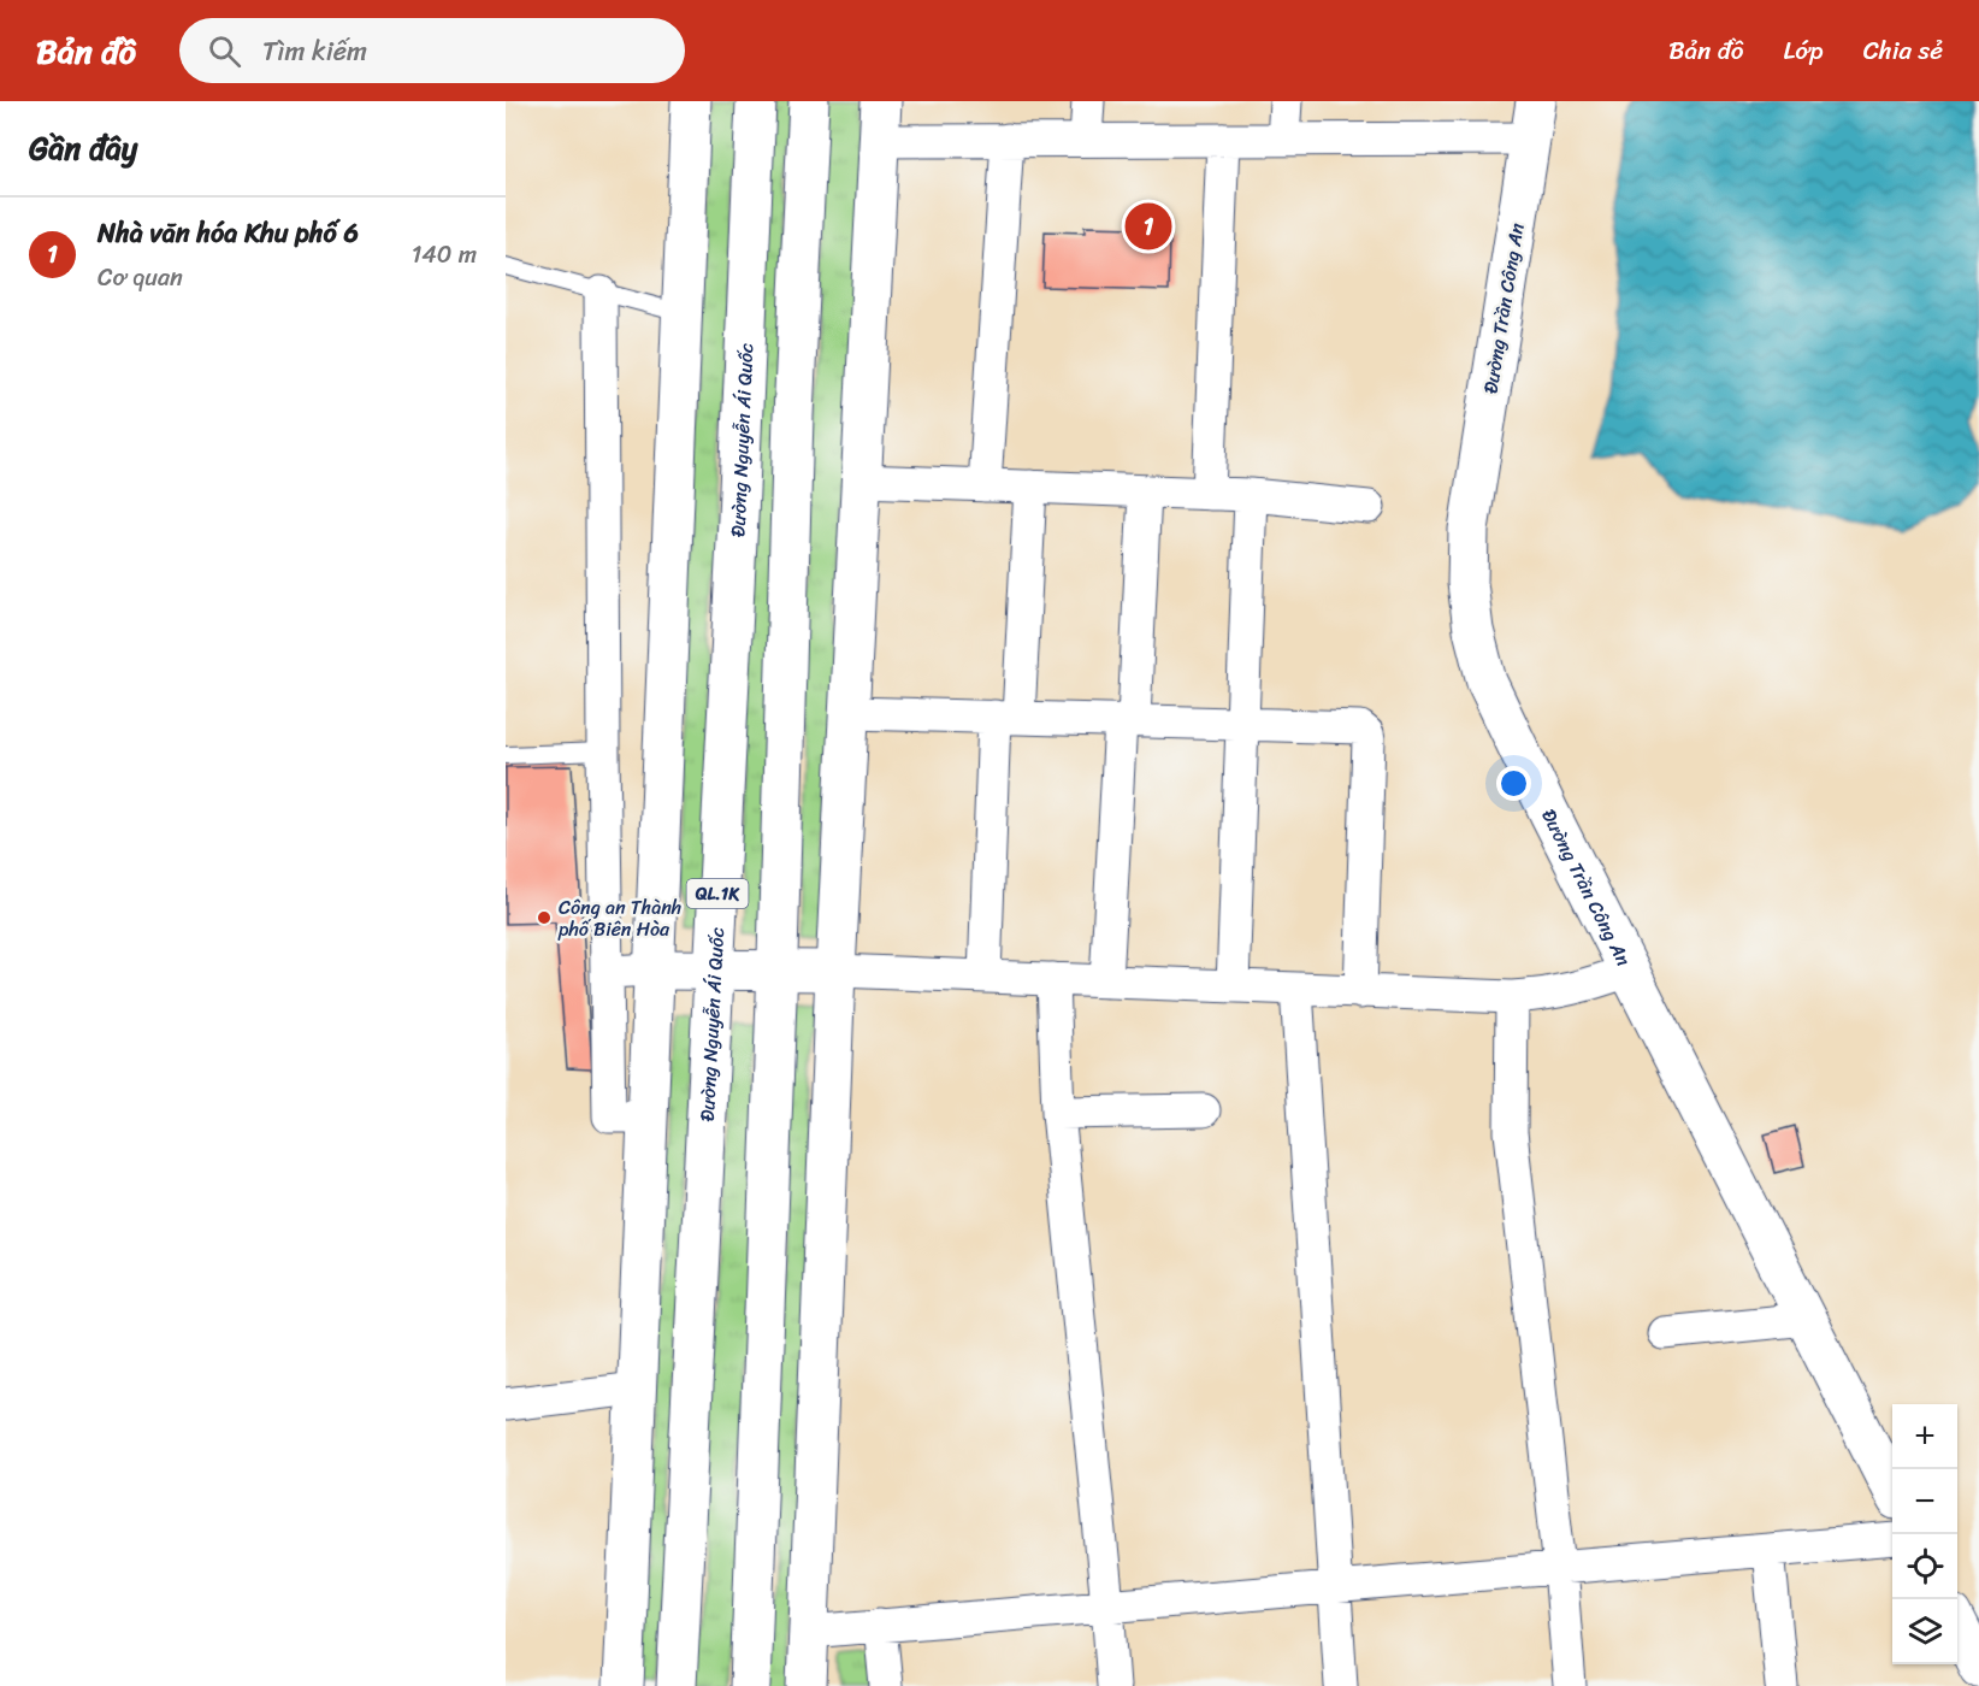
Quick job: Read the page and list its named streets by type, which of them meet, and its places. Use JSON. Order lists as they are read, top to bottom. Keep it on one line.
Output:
{"streets":{"main road":["Đường Trần Công An","Đường Nguyễn Ái Quốc","QL.1K"]},"places":["Công an Thành phố Biên Hòa"],"page":{"header":"Bản đồ","search":"Tìm kiếm","nav":["Bản đồ","Lớp","Chia sẻ"],"heading":"Gần đây","list":[{"mark":"1","name":"Nhà văn hóa Khu phố 6","note":"Cơ quan","value":"140 m"}],"pins":"1","map_buttons":["+","−"]}}
